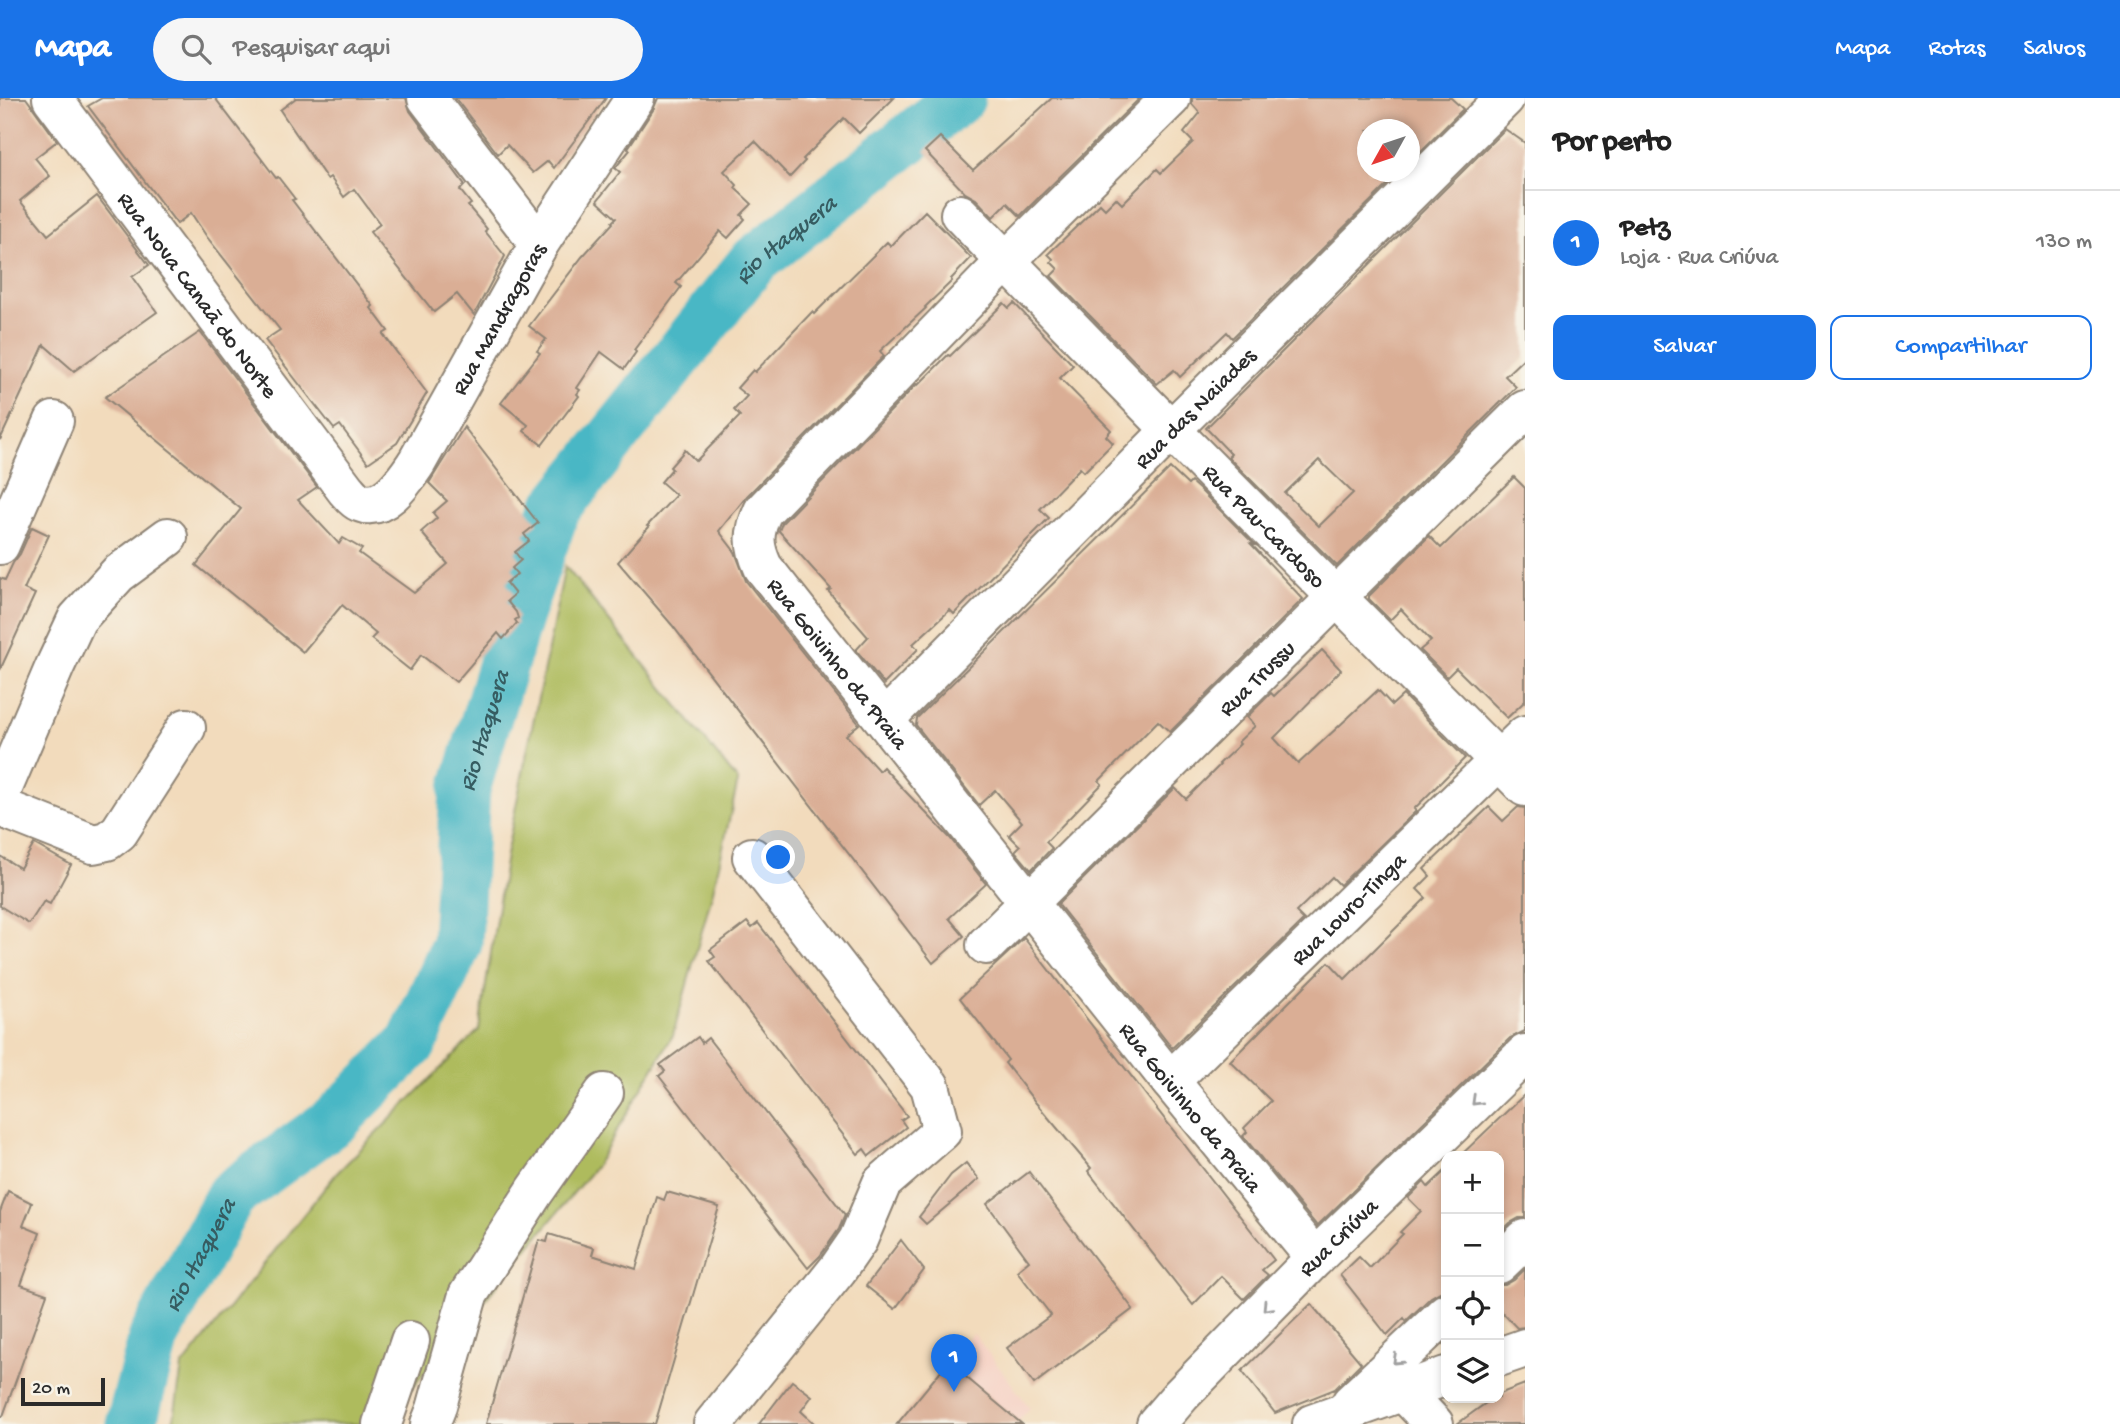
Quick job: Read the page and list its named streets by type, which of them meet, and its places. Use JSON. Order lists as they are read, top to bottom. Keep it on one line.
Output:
{"streets":{"street":["Rua Nova Canaã do Norte","Rua Mandragoras","Rua das Naiades","Rua Pau-Cardoso","Rua Goivinho da Praia","Rua Trussu","Rua Louro-Tinga","Rua Criúva"]},"crossings":[["Rua Nova Canaã do Norte","Rua Mandragoras"],["Rua das Naiades","Rua Pau-Cardoso"],["Rua das Naiades","Rua Goivinho da Praia"],["Rua Pau-Cardoso","Rua Goivinho da Praia"],["Rua Pau-Cardoso","Rua Trussu"],["Rua Pau-Cardoso","Rua Louro-Tinga"],["Rua Goivinho da Praia","Rua Trussu"],["Rua Goivinho da Praia","Rua Louro-Tinga"],["Rua Goivinho da Praia","Rua Criúva"]],"water":["Rio Itaquera"],"scale_bar":"20 m","north":"bottom left","page":{"header":"Mapa","search":"Pesquisar aqui","nav":["Mapa","Rotas","Salvos"],"heading":"Por perto","list":[{"mark":"1","name":"Petz","note":"Loja · Rua Criúva","value":"130 m"}],"buttons":["Salvar","Compartilhar"],"map_buttons":["+","−"],"pins":"1","scale":"20 m"}}
